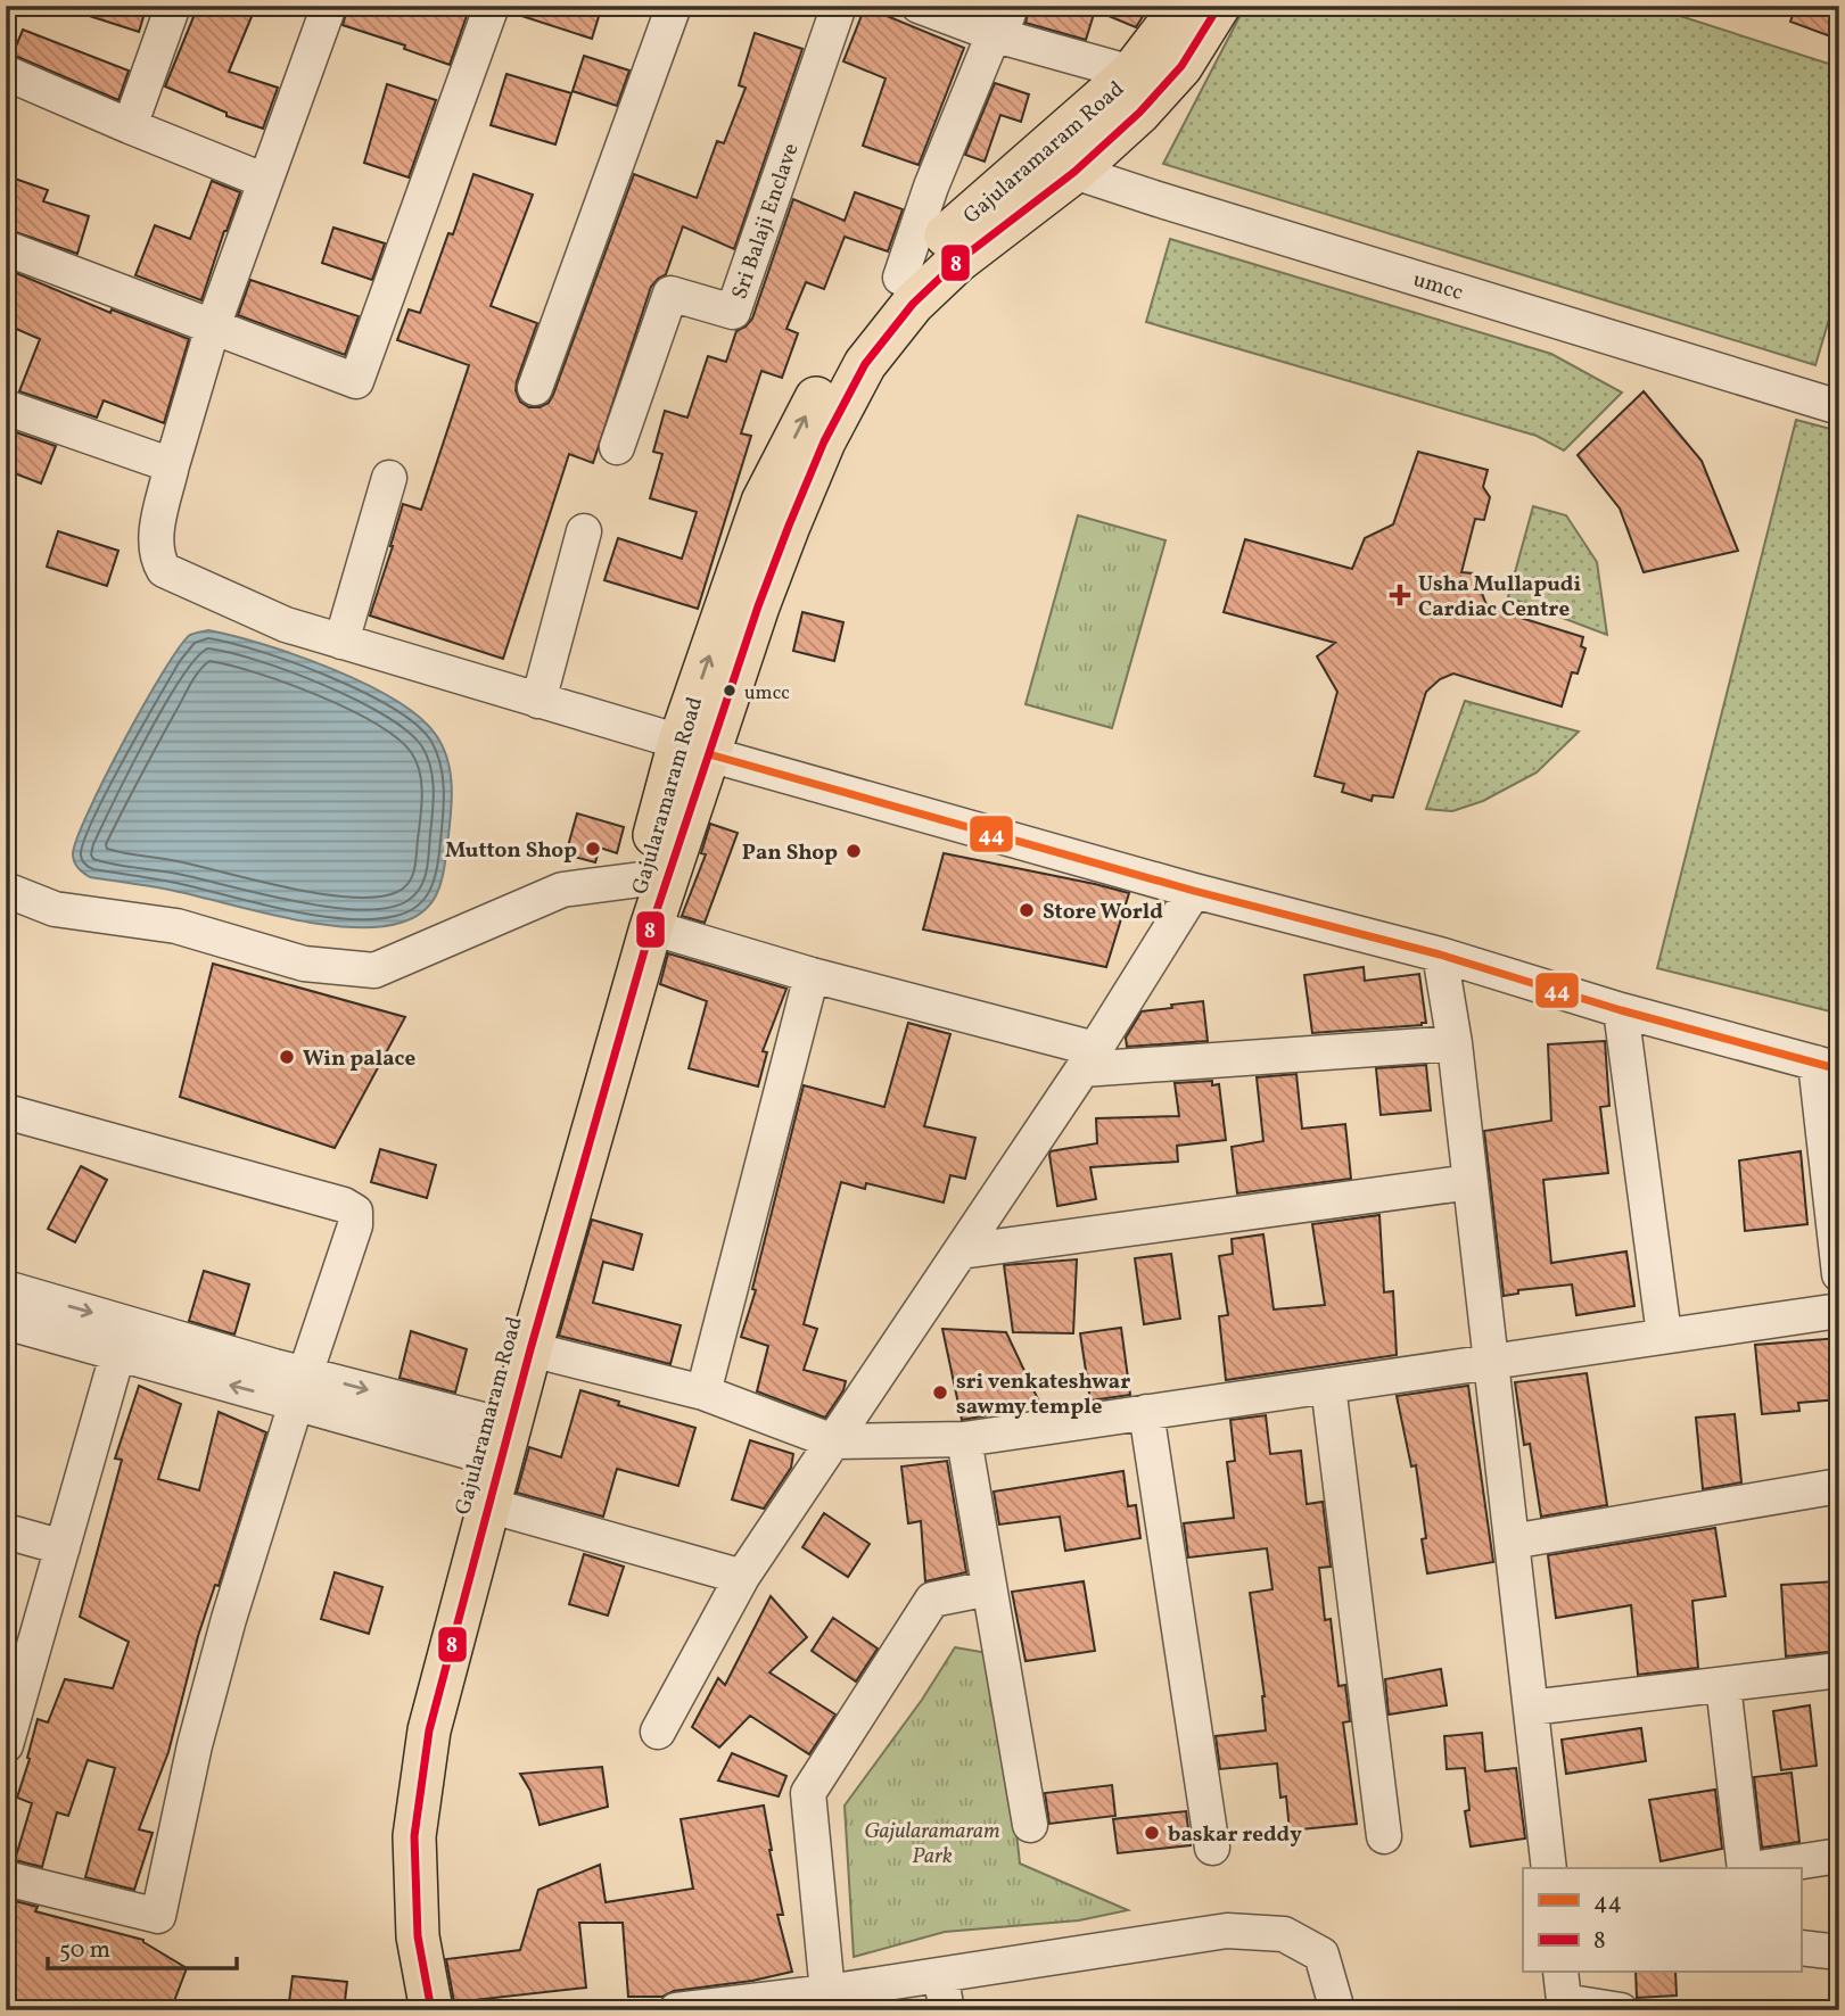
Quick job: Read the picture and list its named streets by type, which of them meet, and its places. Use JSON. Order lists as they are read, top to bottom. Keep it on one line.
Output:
{"streets":{"main road":["Gajularamaram Road"],"street":["Sri Balaji Enclave","umcc"]},"crossings":[["Gajularamaram Road","umcc"]],"parks":["Gajularamaram Park"],"places":{"health":["Usha Mullapudi Cardiac Centre"],"other":["umcc","Mutton Shop","Pan Shop","Store World","Win palace","sri venkateshwar sawmy temple","baskar reddy"]},"lines":["transit line 8","transit line 44"],"legend":["44","8"],"scale_bar":"50 m"}
